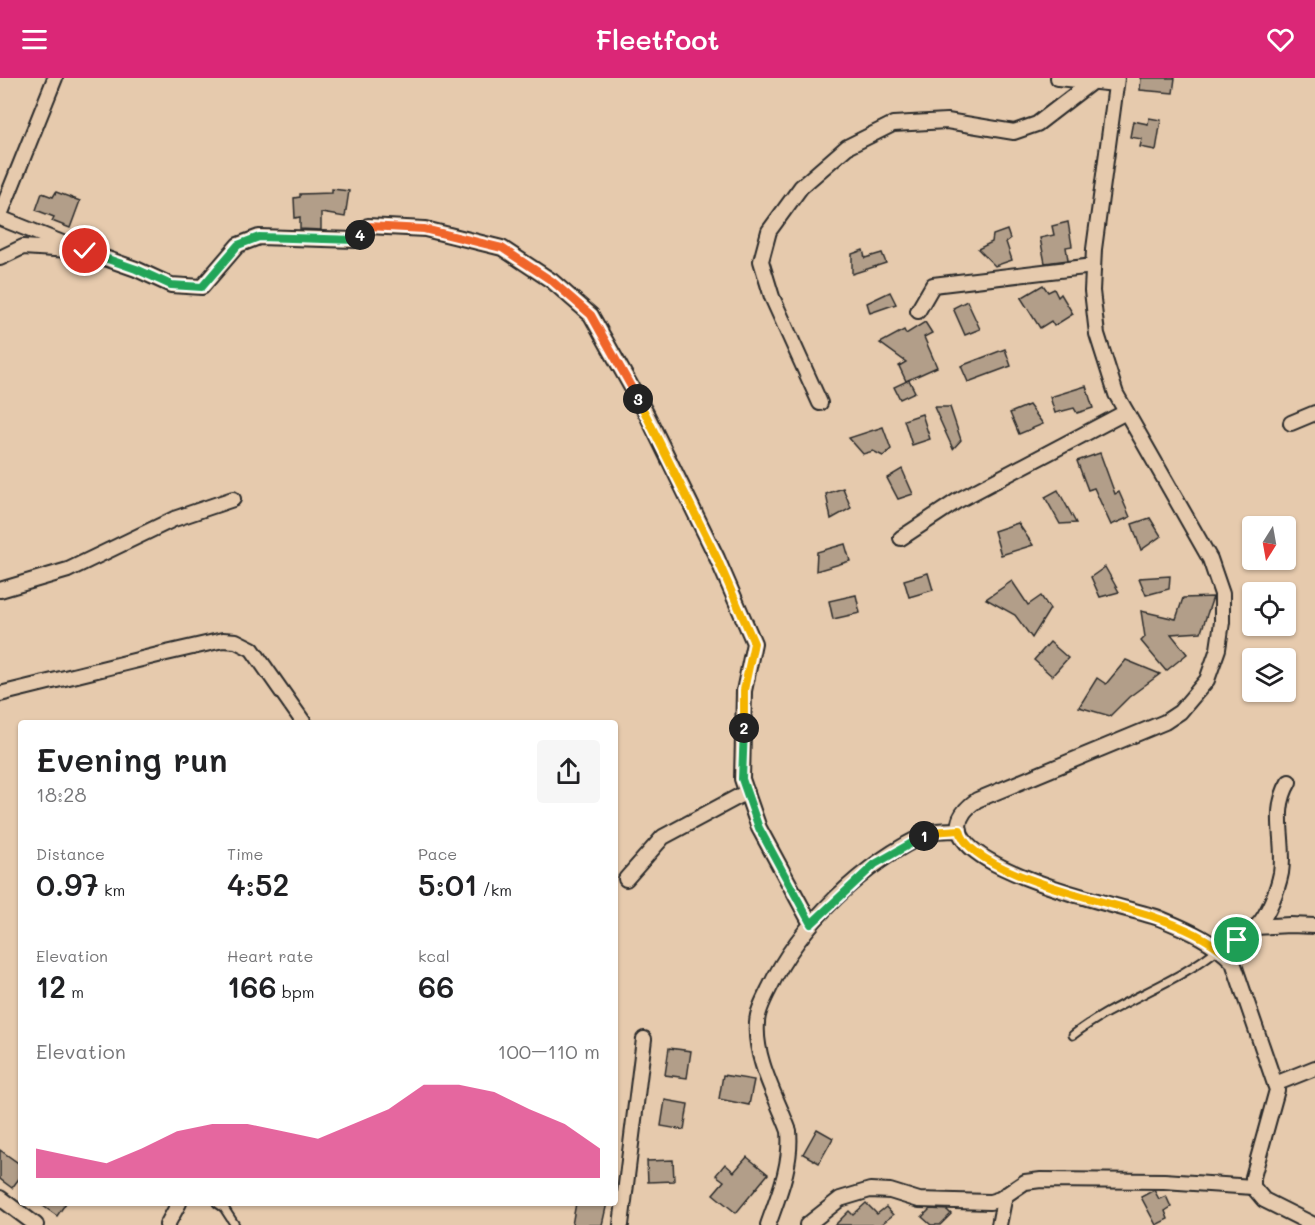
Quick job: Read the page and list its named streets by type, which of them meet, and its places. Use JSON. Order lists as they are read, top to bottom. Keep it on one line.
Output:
{"north":"bottom","page":{"header":"Fleetfoot","pins":["4","3","2","1"],"heading":["Evening run","18:28"],"stats":[["Distance","0.97 km"],["Time","4:52"],["Pace","5:01 /km"],["Elevation","12 m"],["Heart rate","166 bpm"],["kcal","66"]],"chart":["Elevation","100–110 m"]}}
